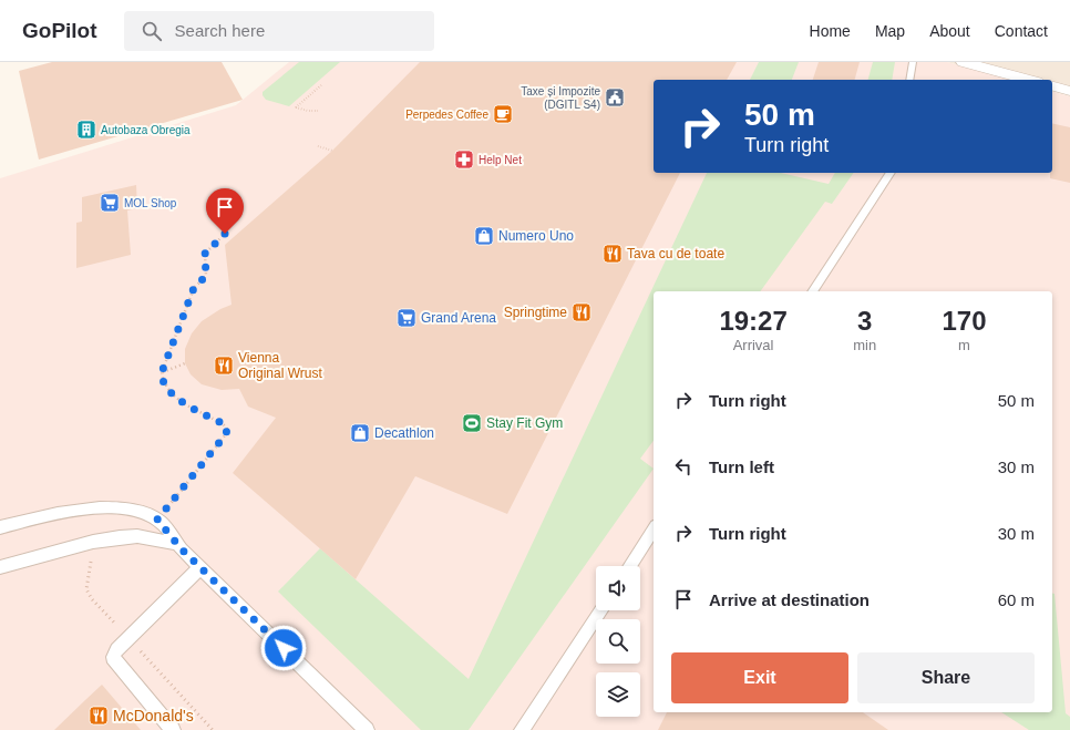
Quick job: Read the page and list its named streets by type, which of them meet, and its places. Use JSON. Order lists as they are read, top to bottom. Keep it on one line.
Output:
{"places":{"public building":["Taxe și Impozite (DGITL S4)"],"cafe":["Perpedes Coffee"],"building":["Autobaza Obregia"],"pharmacy":["Help Net"],"supermarket":["MOL Shop","Grand Arena"],"shop":["Numero Uno","Decathlon"],"restaurant":["Tava cu de toate","Springtime","Vienna Original Wrust","McDonald's"],"sports":["Stay Fit Gym"]},"page":{"header":"GoPilot","search":"Search here","nav":["Home","Map","About","Contact"],"turn":["50 m","Turn right"],"eta":["19:27","Arrival","3","min","170","m"],"list":[{"name":"Turn right","value":"50 m"},{"name":"Turn left","value":"30 m"},{"name":"Turn right","value":"30 m"},{"name":"Arrive at destination","value":"60 m"}],"buttons":["Exit","Share"]}}
